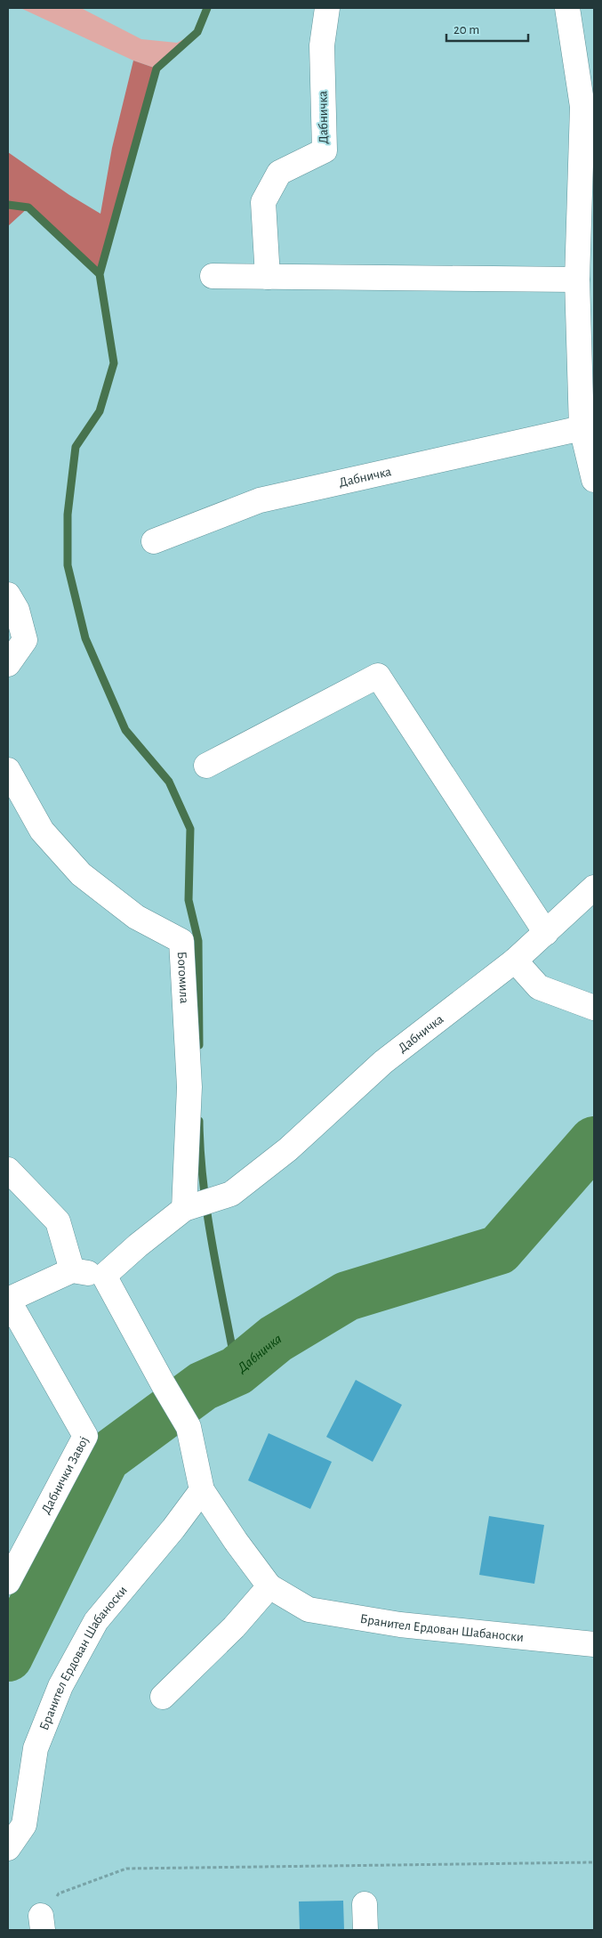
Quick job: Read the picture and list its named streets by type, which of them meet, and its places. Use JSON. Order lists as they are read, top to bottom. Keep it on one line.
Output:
{"streets":{"street":["Дабничка","Богомила","Дабнички Завој","Бранител Ердован Шабаноски"]},"crossings":[["Дабничка","Богомила"],["Дабничка","Бранител Ердован Шабаноски"]],"water":["Дабничка"],"scale_bar":"20 m"}
